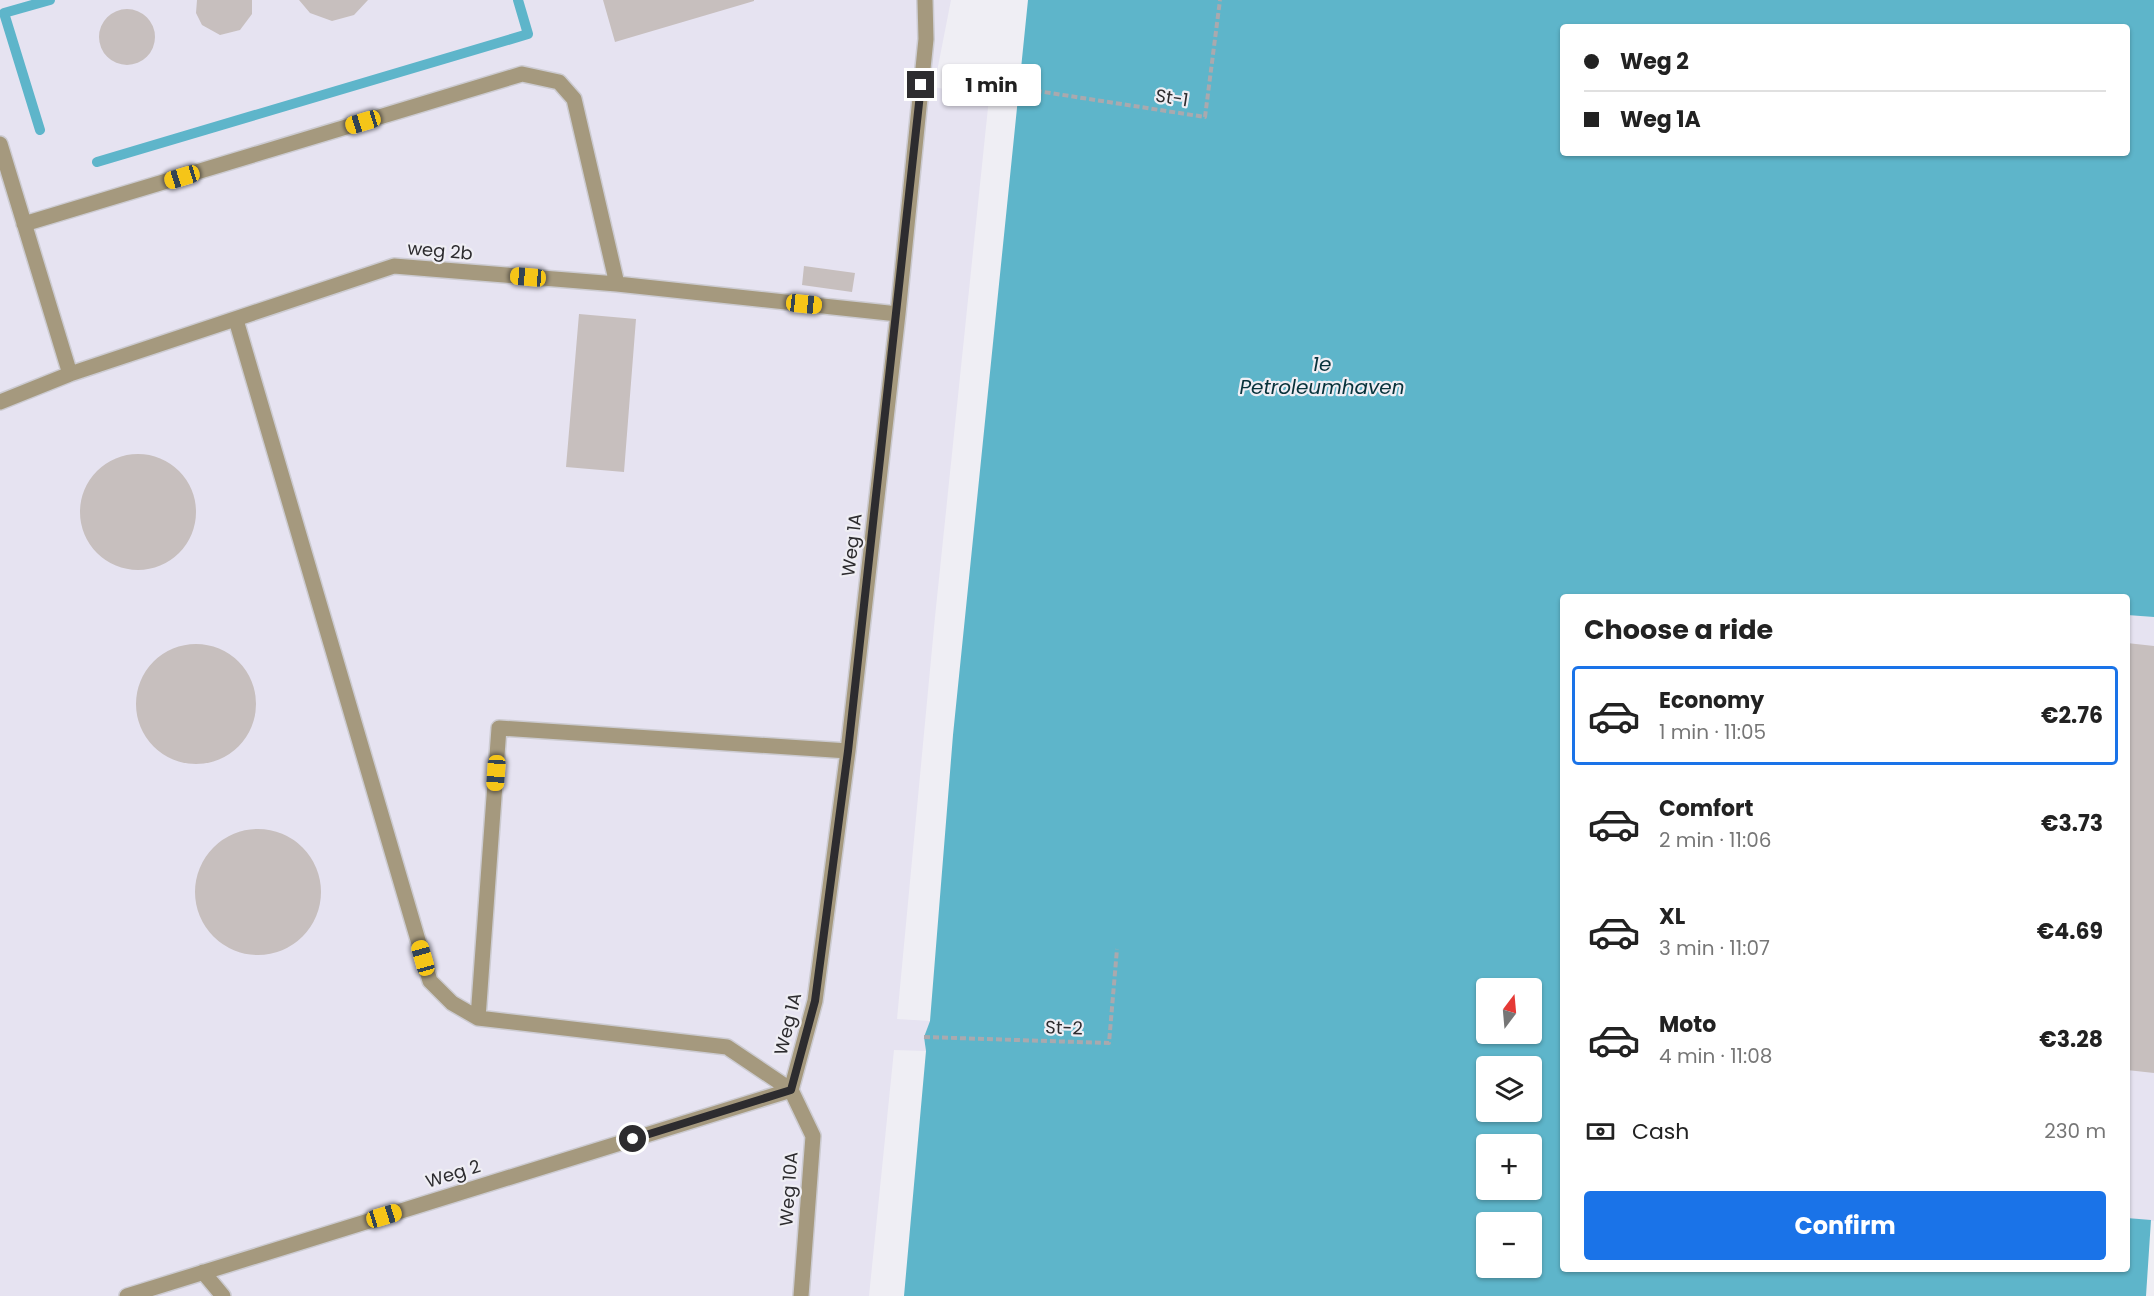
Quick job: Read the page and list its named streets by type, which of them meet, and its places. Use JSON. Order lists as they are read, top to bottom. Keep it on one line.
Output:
{"streets":{"lane":["weg 2b","Weg 1A","Weg 2","Weg 10A"],"path":["St-1","St-2"]},"crossings":[["weg 2b","Weg 1A"],["Weg 1A","Weg 2"],["Weg 1A","Weg 10A"],["Weg 2","Weg 10A"]],"water":["1e Petroleumhaven"],"north":"top","page":{"banner":["Weg 2","Weg 1A"],"bubble":"1 min","heading":"Choose a ride","list":[{"name":"Economy","note":"1 min · 11:05","value":"€2.76"},{"name":"Comfort","note":"2 min · 11:06","value":"€3.73"},{"name":"XL","note":"3 min · 11:07","value":"€4.69"},{"name":"Moto","note":"4 min · 11:08","value":"€3.28"}],"map_buttons":["+","−"],"pay":["Cash","230 m"],"buttons":"Confirm"}}
